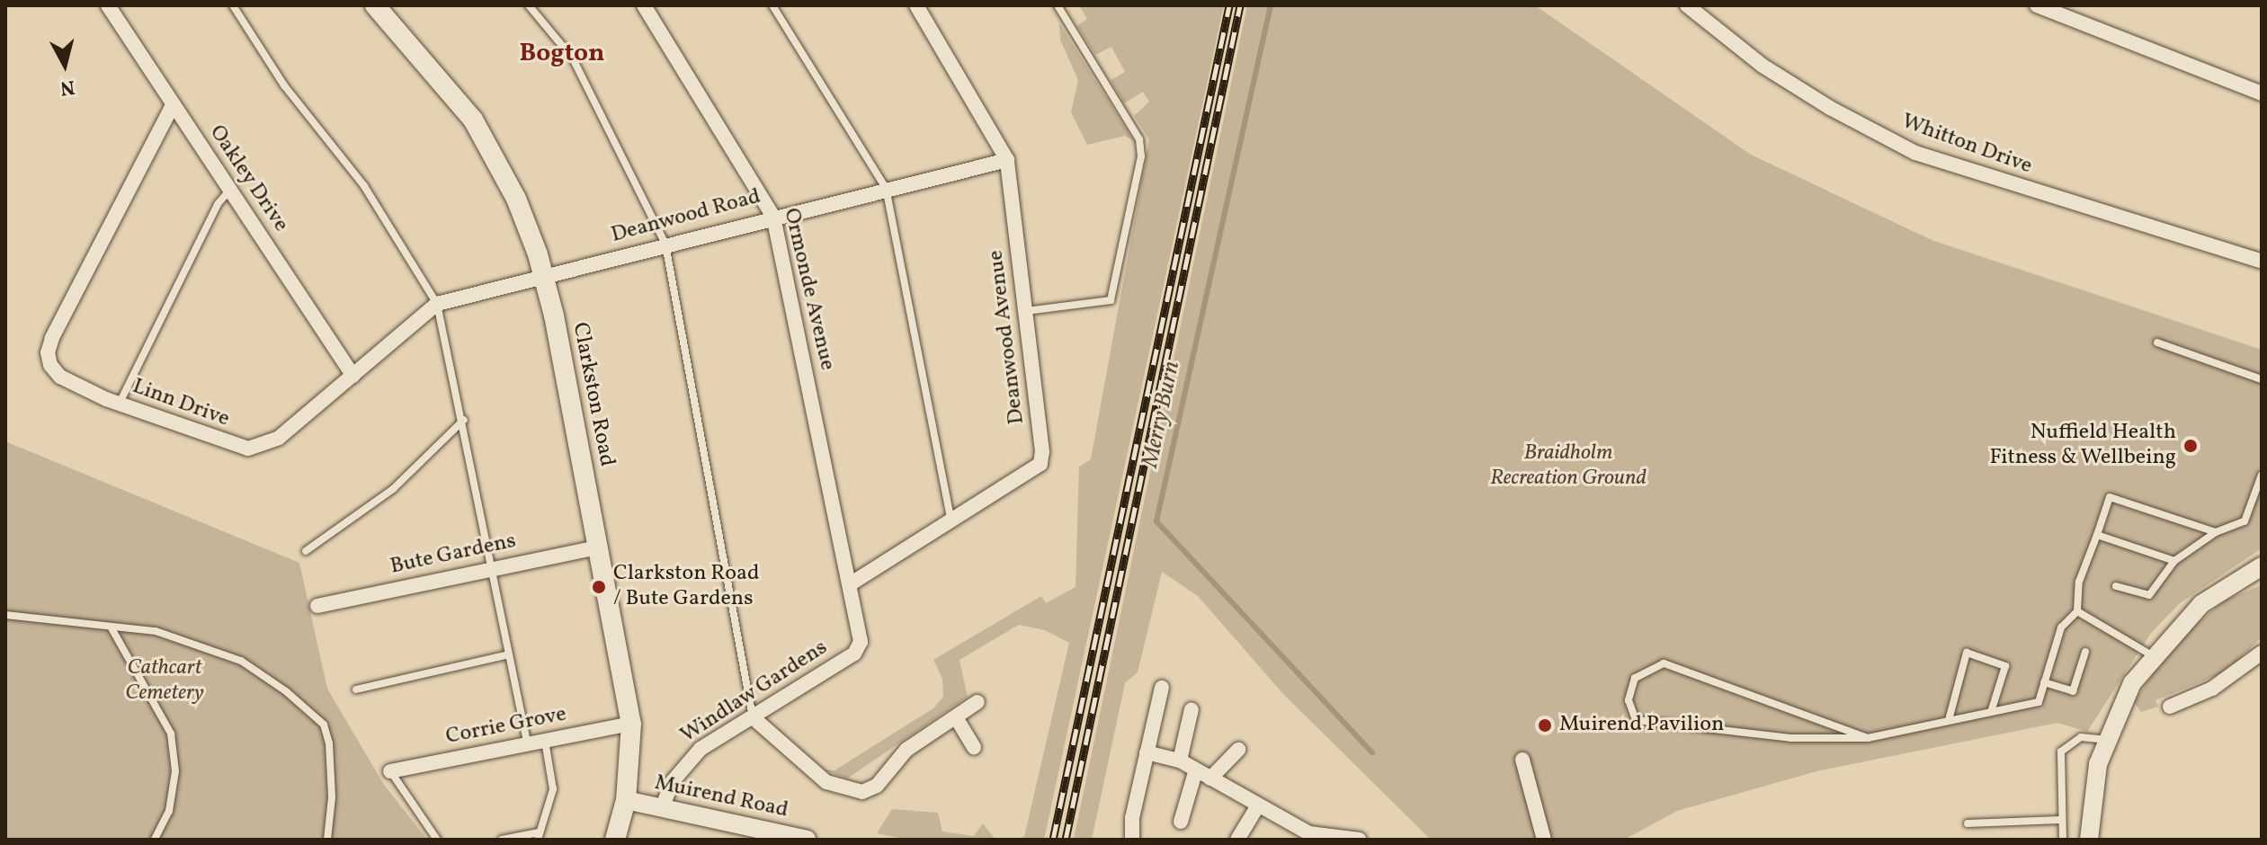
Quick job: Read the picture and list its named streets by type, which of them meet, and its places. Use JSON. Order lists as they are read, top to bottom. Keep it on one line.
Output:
{"streets":{"main road":["Clarkston Road"],"street":["Whitton Drive","Oakley Drive","Deanwood Road","Ormonde Avenue","Deanwood Avenue","Linn Drive","Bute Gardens","Windlaw Gardens","Corrie Grove","Muirend Road"]},"crossings":[["Oakley Drive","Linn Drive"],["Deanwood Road","Ormonde Avenue"],["Deanwood Road","Deanwood Avenue"],["Deanwood Road","Clarkston Road"],["Deanwood Road","Linn Drive"],["Ormonde Avenue","Windlaw Gardens"],["Deanwood Avenue","Windlaw Gardens"],["Clarkston Road","Linn Drive"],["Clarkston Road","Bute Gardens"],["Clarkston Road","Corrie Grove"],["Clarkston Road","Muirend Road"],["Windlaw Gardens","Muirend Road"]],"districts":["Bogton"],"water":["Merry Burn"],"parks":["Braidholm Recreation Ground","Cathcart Cemetery"],"places":["Nuffield Health Fitness & Wellbeing","Clarkston Road / Bute Gardens","Muirend Pavilion"],"north":"bottom"}
